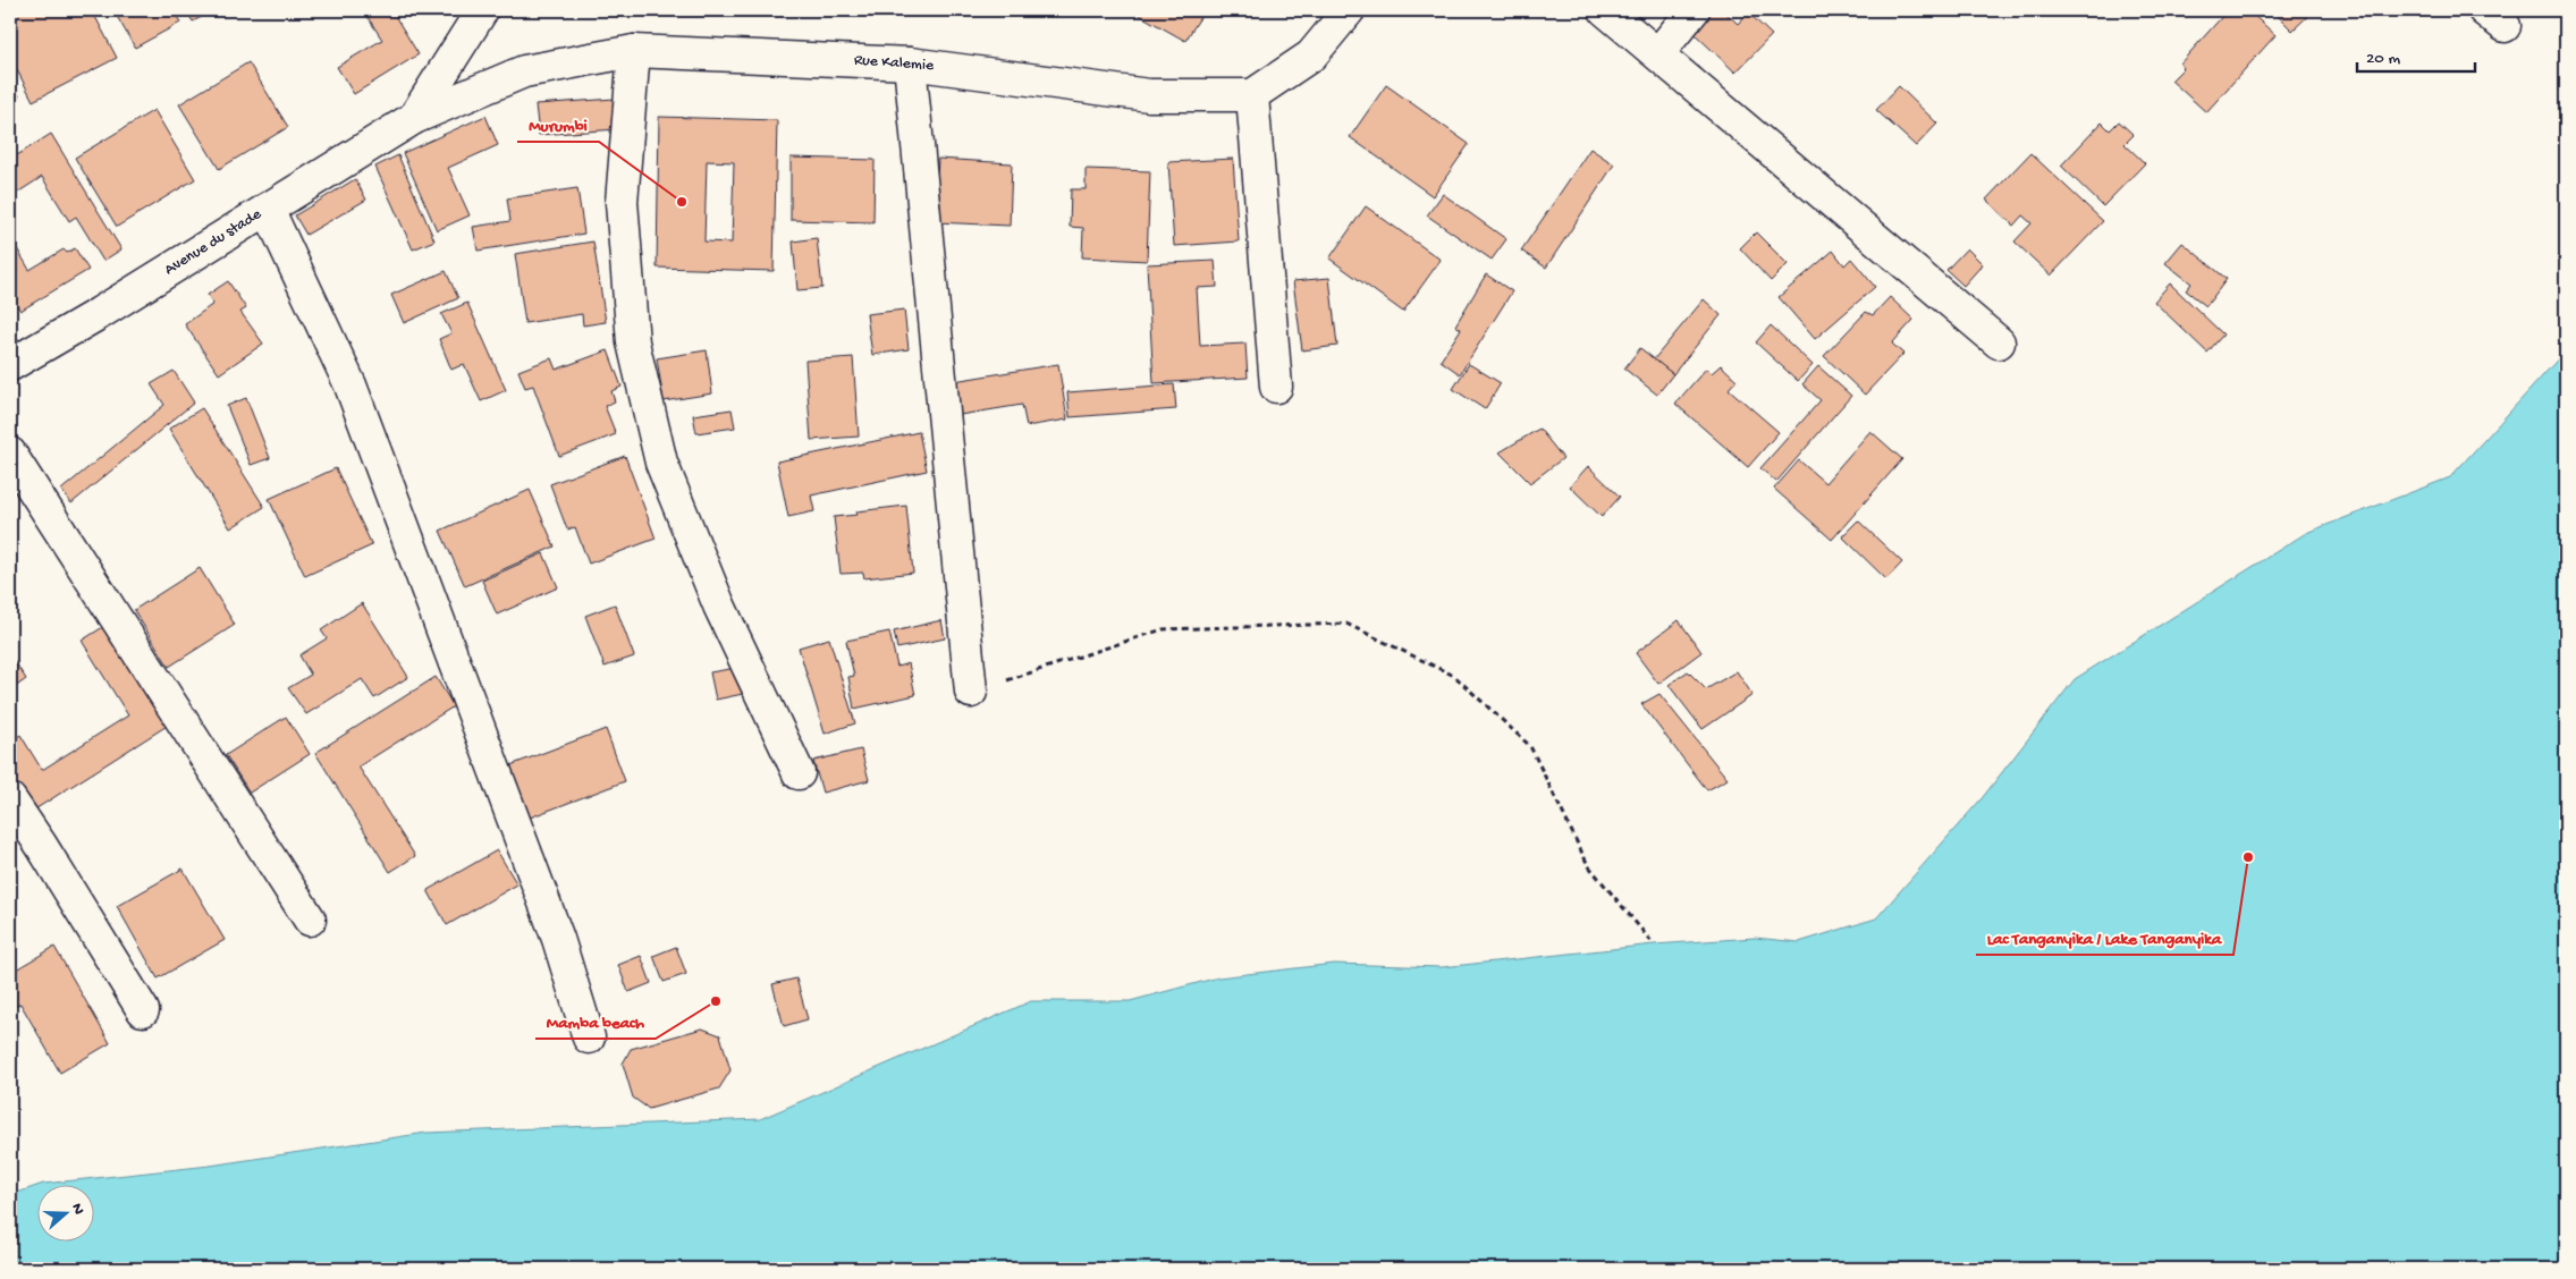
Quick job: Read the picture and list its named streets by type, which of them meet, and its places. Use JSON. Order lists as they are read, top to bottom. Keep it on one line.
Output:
{"streets":{"street":["Rue Kalemie","Avenue du stade"]},"crossings":[["Rue Kalemie","Avenue du stade"]],"places":["Murumbi","Lac Tanganyika / Lake Tanganyika","Mamba beach"],"scale_bar":"20 m","north":"right"}
